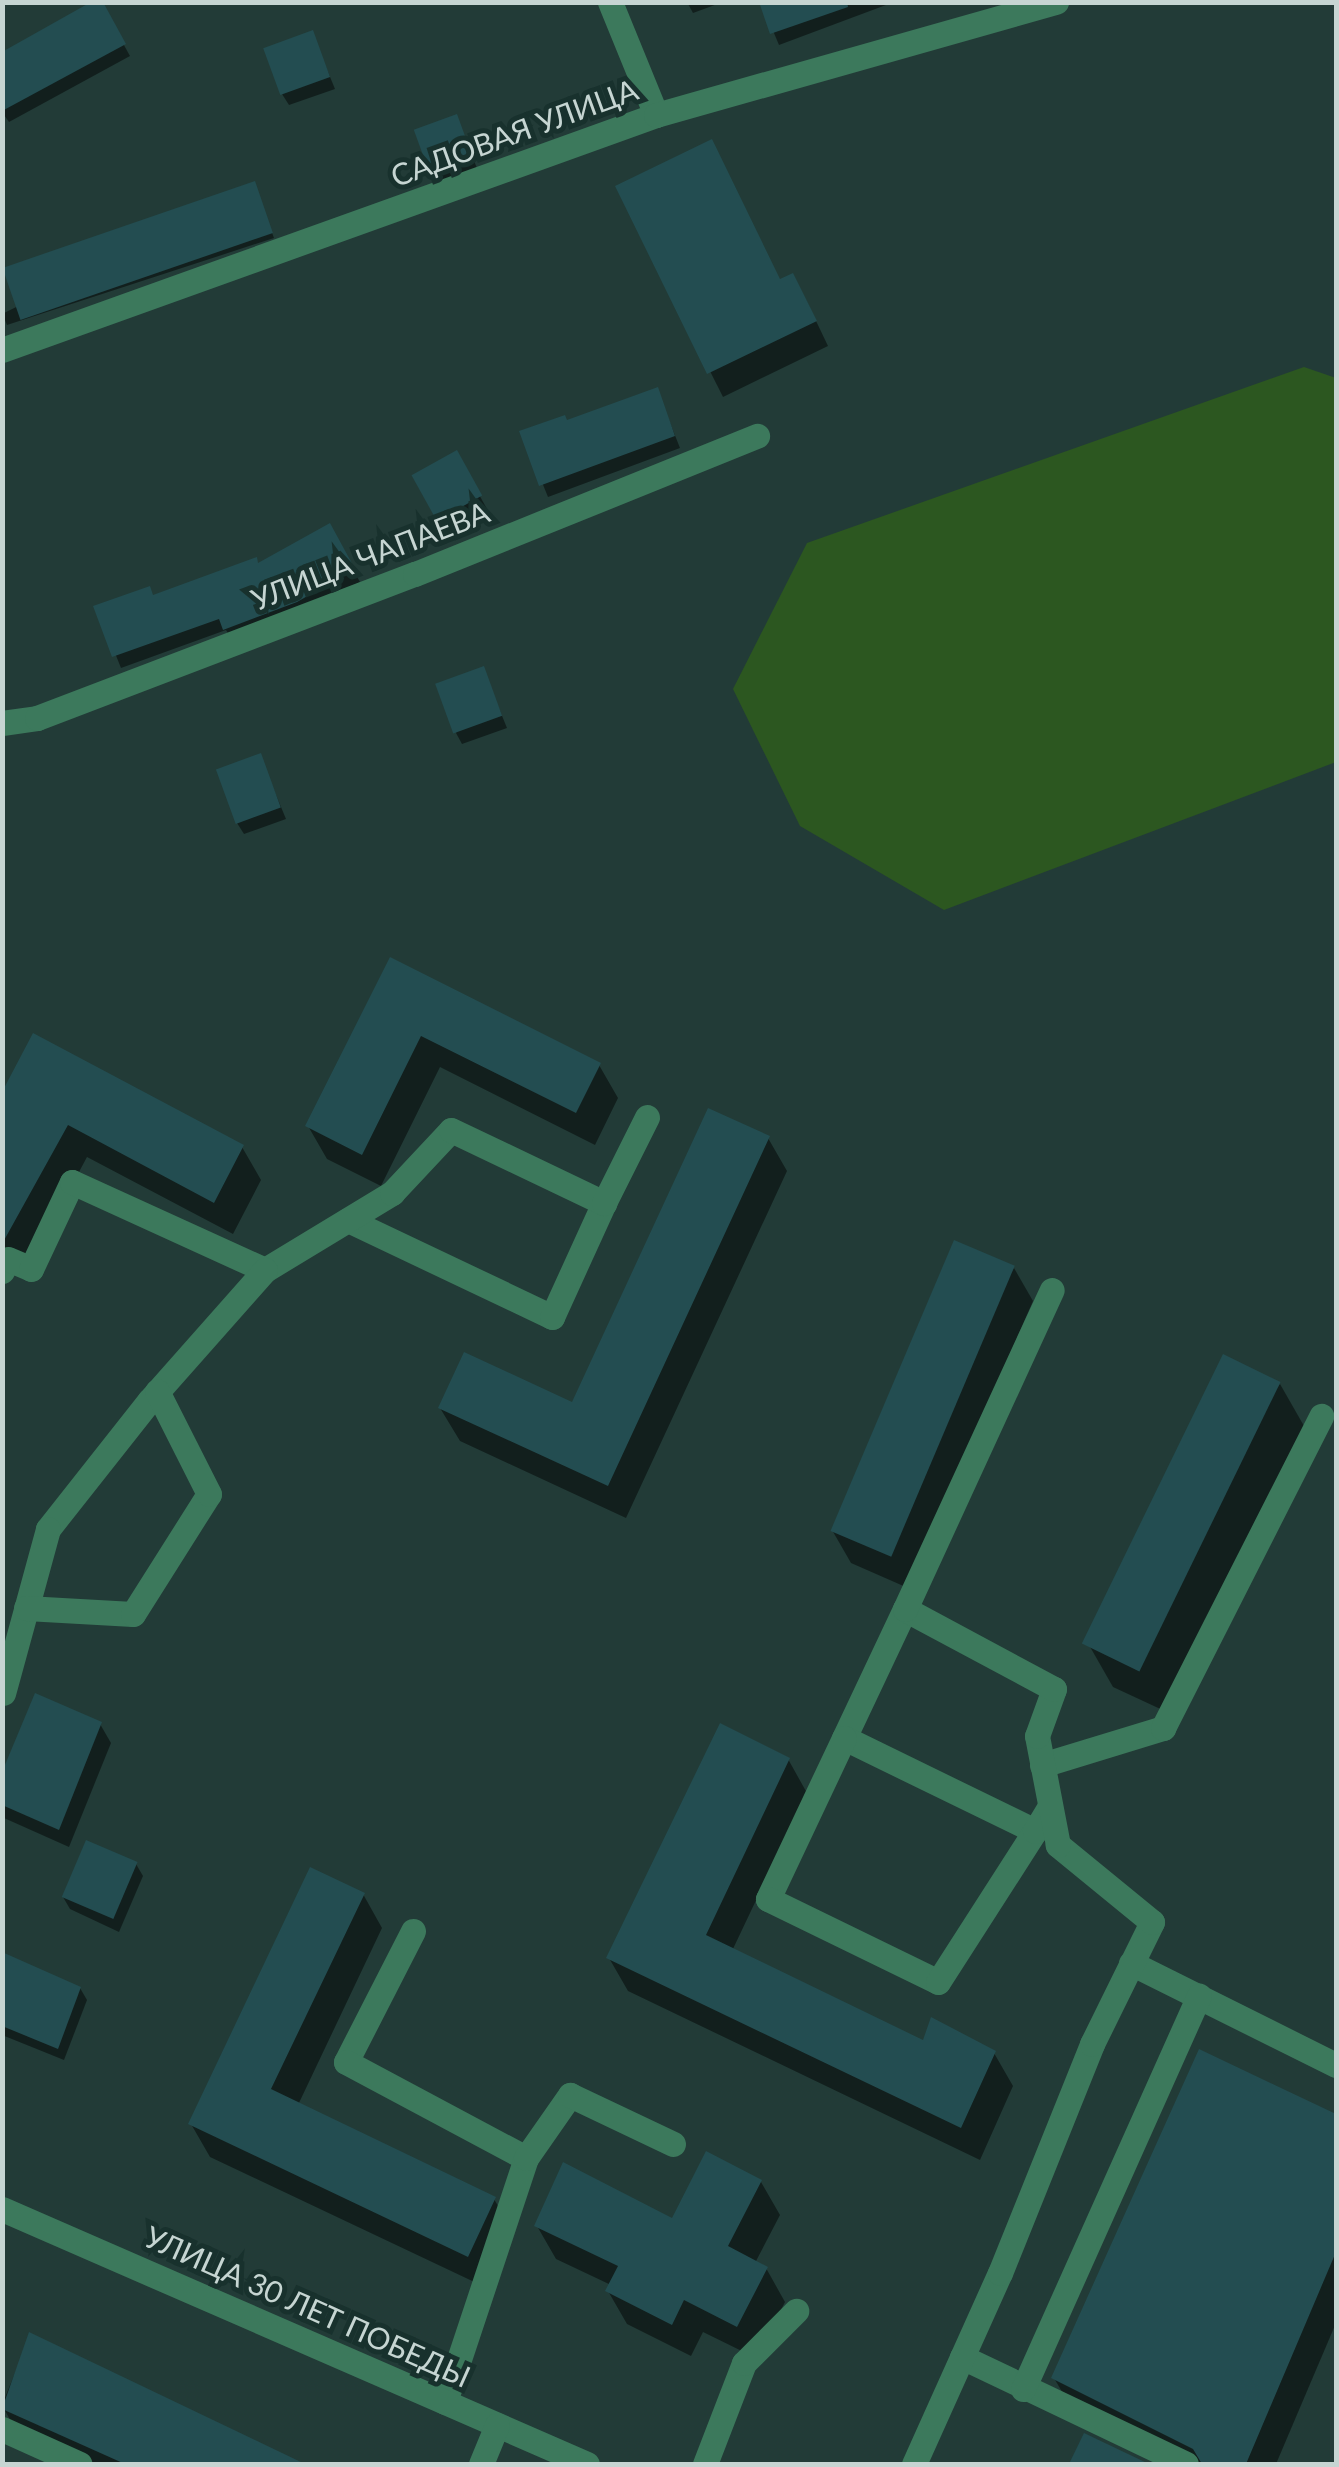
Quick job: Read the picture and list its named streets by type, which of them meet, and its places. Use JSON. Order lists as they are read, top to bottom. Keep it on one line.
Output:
{"streets":{"street":["САДОВАЯ УЛИЦА","УЛИЦА ЧАПАЕВА","УЛИЦА 30 ЛЕТ ПОБЕДЫ"]}}
